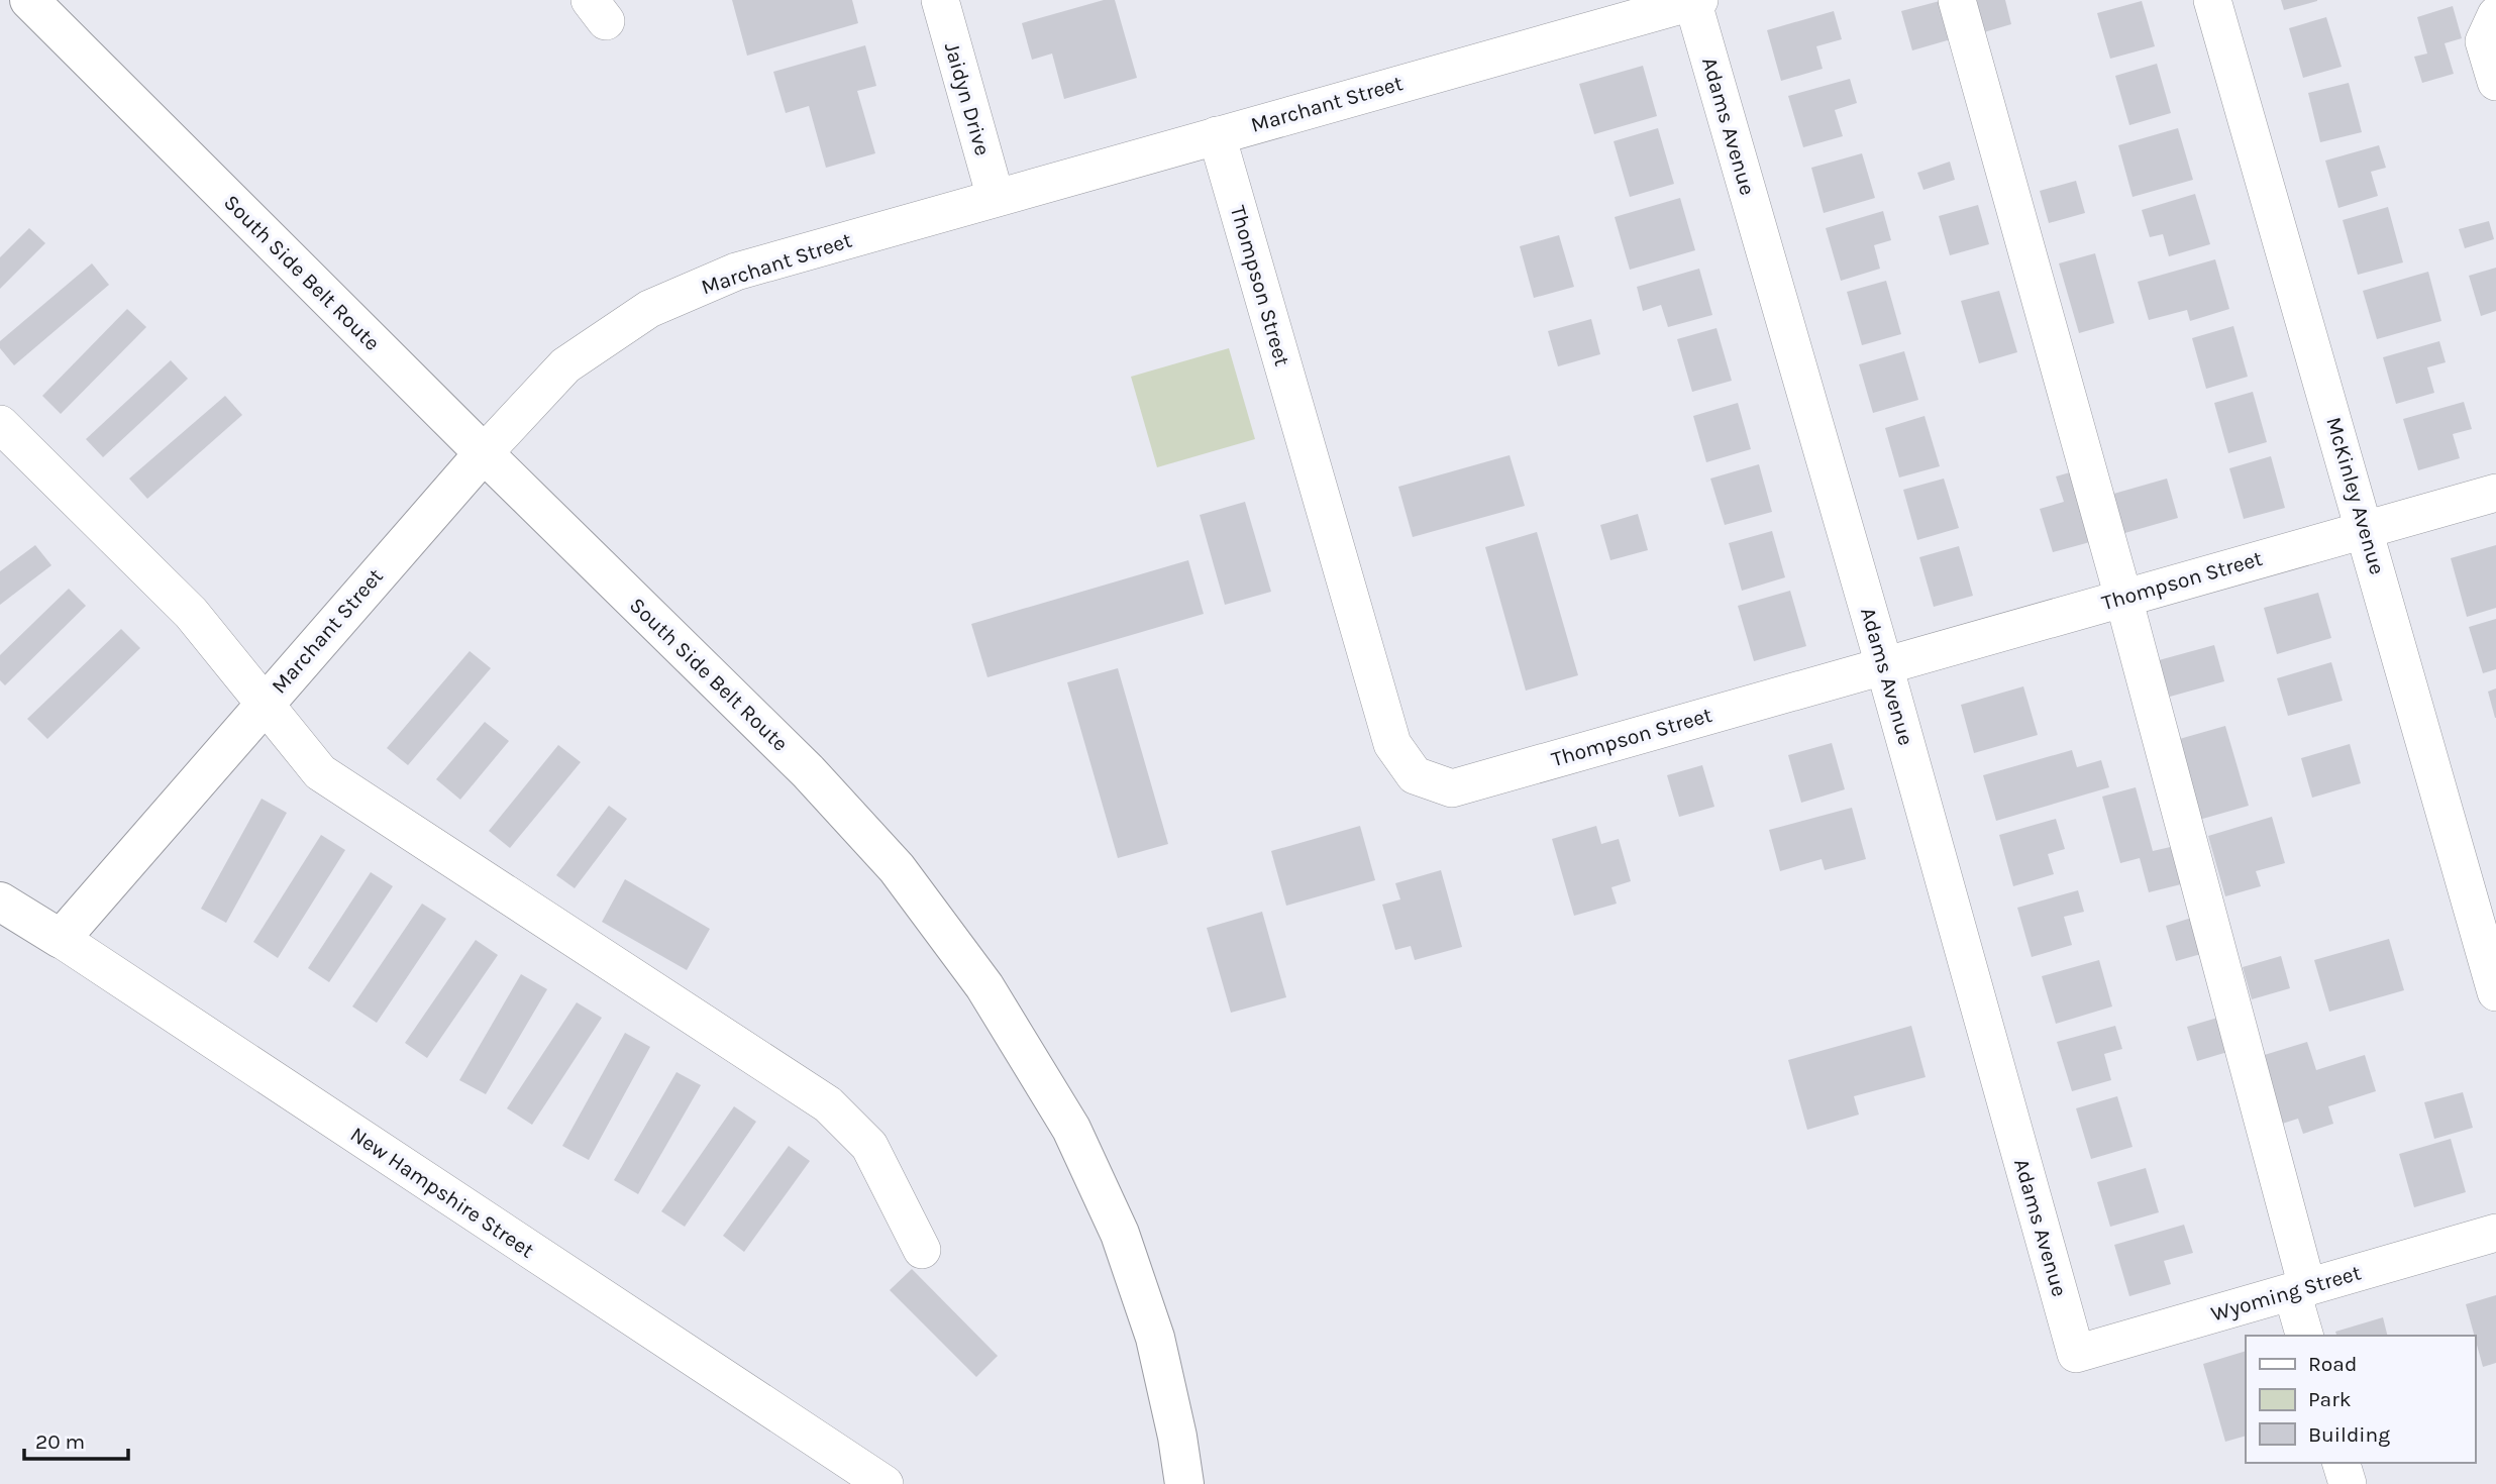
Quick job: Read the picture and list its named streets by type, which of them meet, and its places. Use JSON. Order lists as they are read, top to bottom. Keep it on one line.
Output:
{"streets":{"main road":["Marchant Street","South Side Belt Route","New Hampshire Street"],"street":["Jaidyn Drive","Adams Avenue","Thompson Street","McKinley Avenue","Wyoming Street"]},"crossings":[["Jaidyn Drive","Marchant Street"],["Marchant Street","Adams Avenue"],["Marchant Street","South Side Belt Route"],["Marchant Street","Thompson Street"],["Marchant Street","New Hampshire Street"],["Adams Avenue","Thompson Street"],["Adams Avenue","Wyoming Street"],["Thompson Street","McKinley Avenue"]],"legend":["Road","Park","Building"],"scale_bar":"20 m"}
